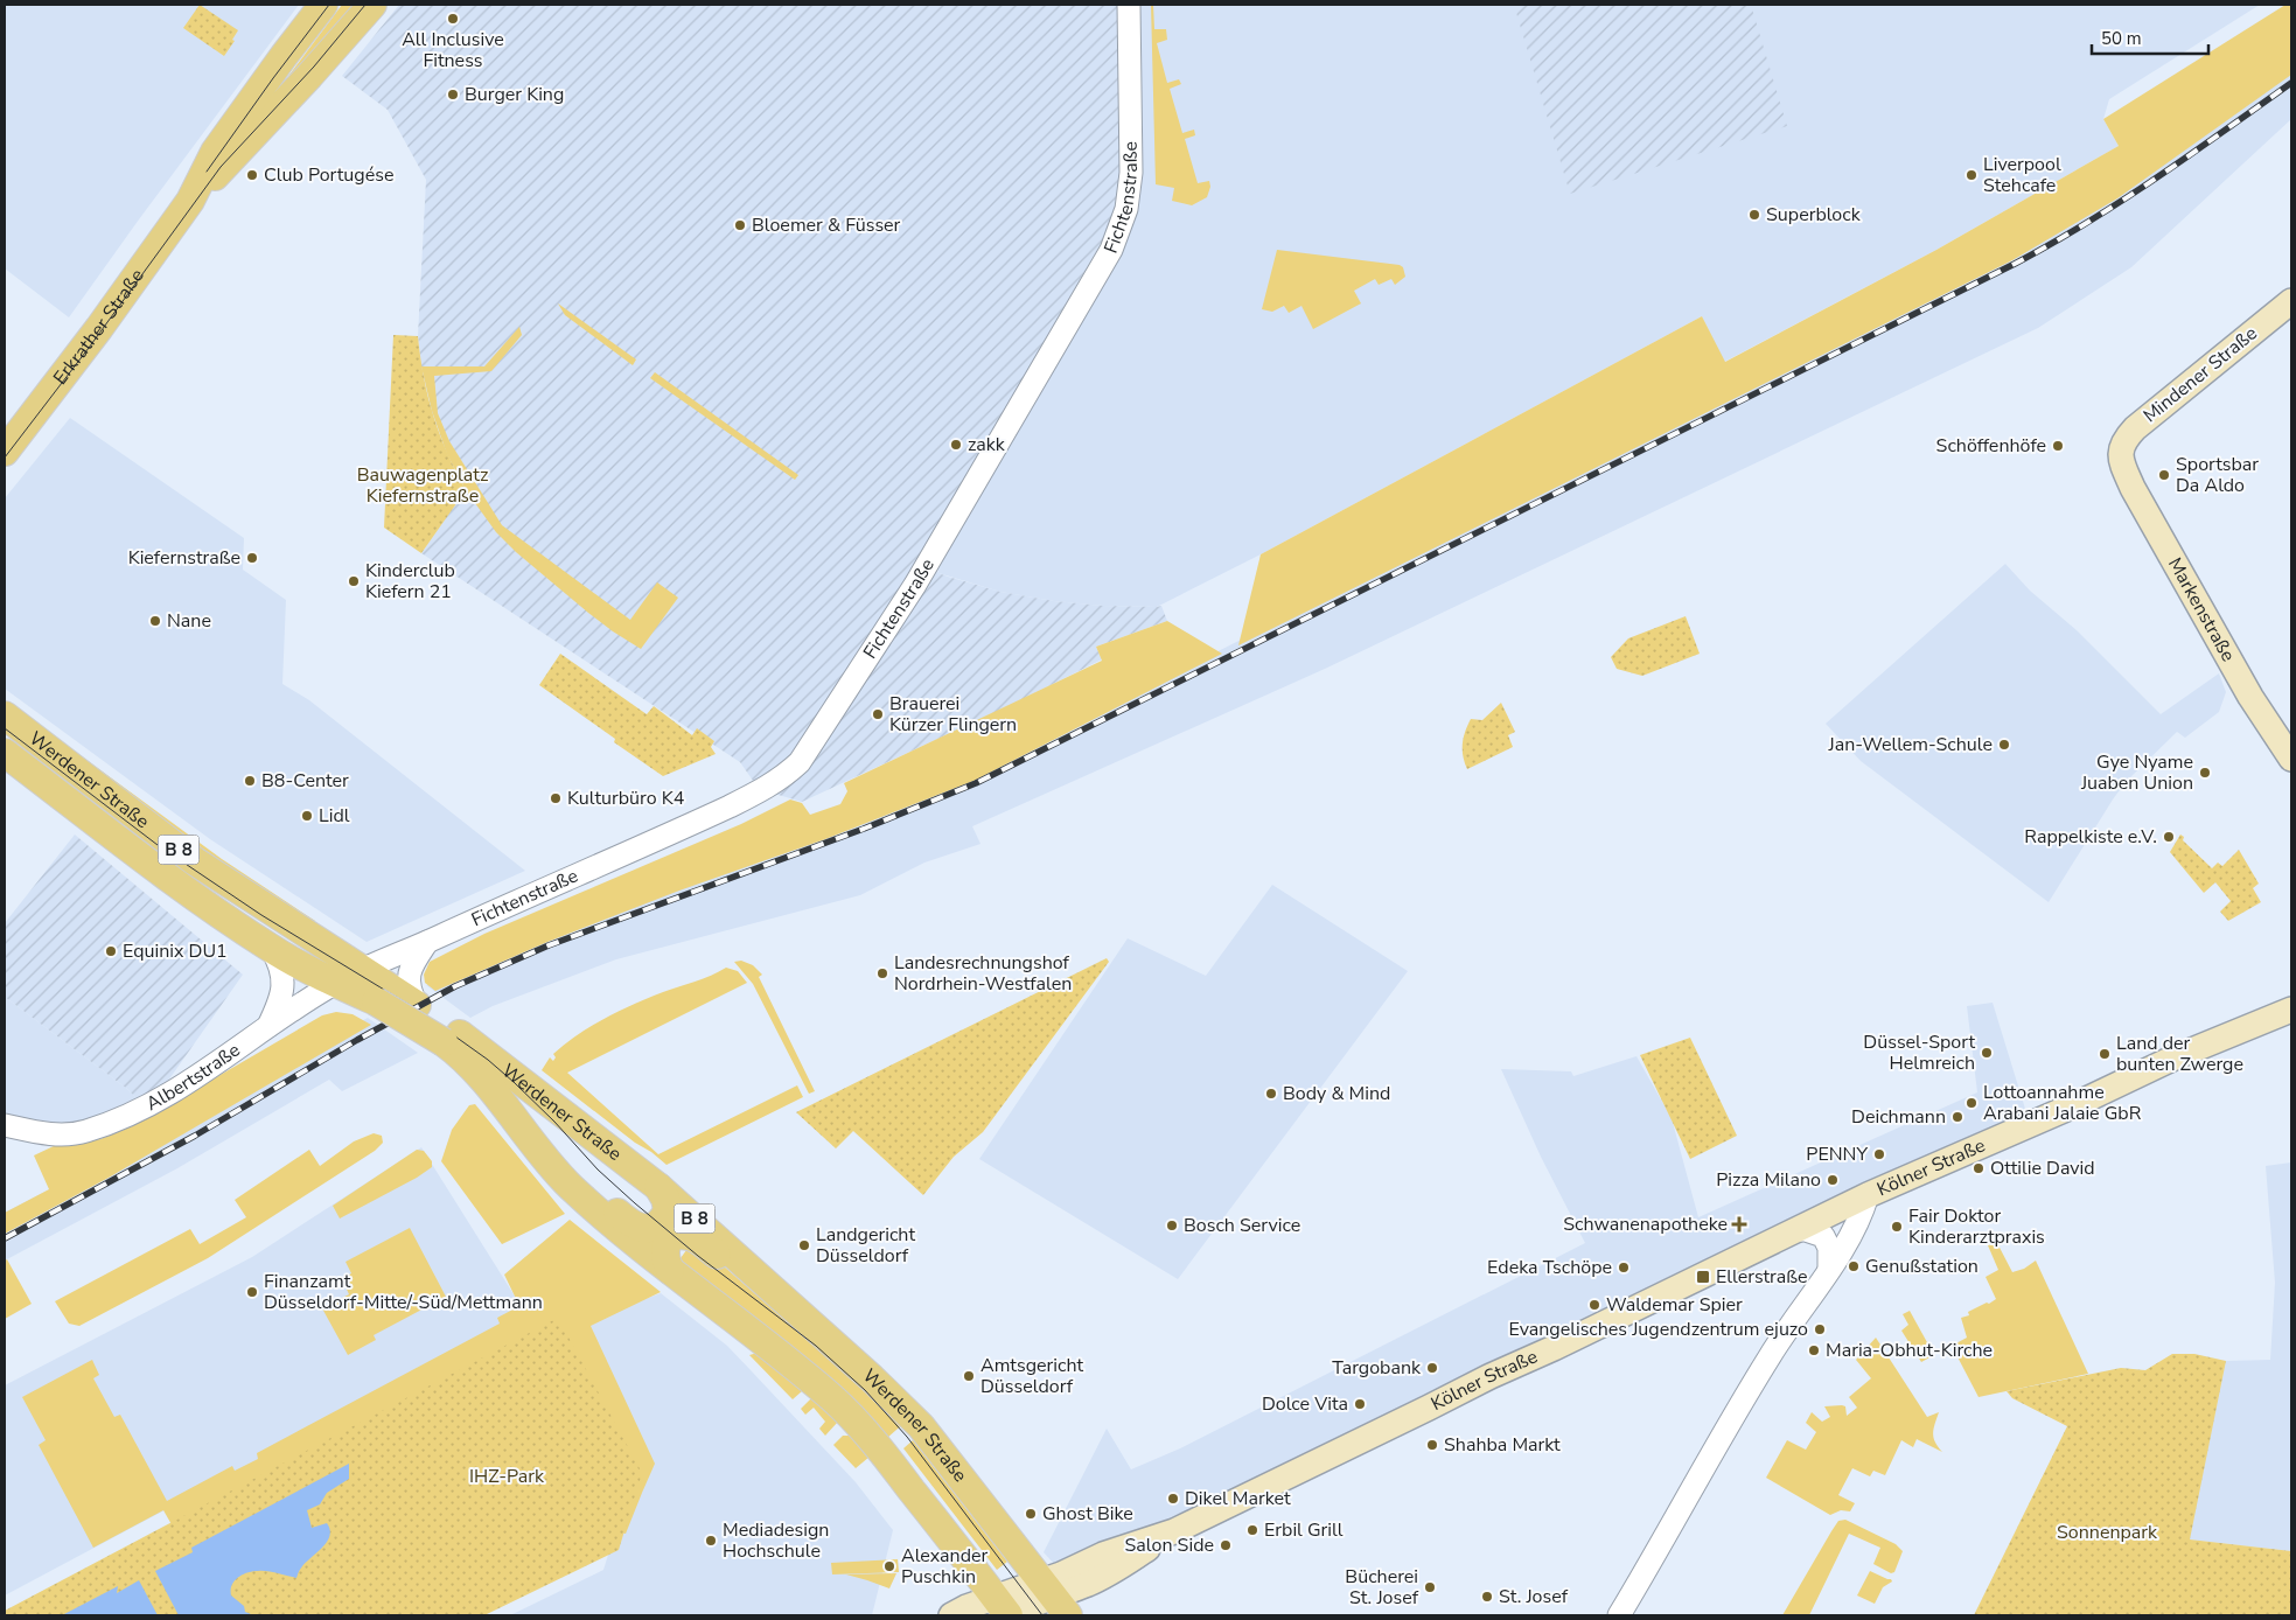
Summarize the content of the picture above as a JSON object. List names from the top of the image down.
{
  "streets": {
    "main road": [
      "Erkrather Straße",
      "Mindener Straße",
      "Markenstraße",
      "Werdener Straße",
      "B 8",
      "Kölner Straße"
    ],
    "street": ["Fichtenstraße", "Albertstraße"]
  },
  "crossings": [
    ["Fichtenstraße", "Werdener Straße"],
    ["Fichtenstraße", "Albertstraße"],
    ["Mindener Straße", "Markenstraße"],
    ["Werdener Straße", "Albertstraße"],
    ["Werdener Straße", "Kölner Straße"]
  ],
  "parks": ["Bauwagenplatz Kiefernstraße", "IHZ-Park", "Sonnenpark"],
  "places": {
    "other": [
      "All Inclusive Fitness",
      "Burger King",
      "Club Portugése",
      "Liverpool Stehcafe",
      "Superblock",
      "Bloemer & Füsser",
      "zakk",
      "Schöffenhöfe",
      "Sportsbar Da Aldo",
      "Kiefernstraße",
      "Kinderclub Kiefern 21",
      "Nane",
      "Brauerei Kürzer Flingern",
      "Jan-Wellem-Schule",
      "Gye Nyame Juaben Union",
      "B8-Center",
      "Kulturbüro K4",
      "Lidl",
      "Rappelkiste e.V.",
      "Equinix DU1",
      "Landesrechnungshof Nordrhein-Westfalen",
      "Düssel-Sport Helmreich",
      "Land der bunten Zwerge",
      "Body & Mind",
      "Lottoannahme Arabani Jalaie GbR",
      "Deichmann",
      "PENNY",
      "Ottilie David",
      "Pizza Milano",
      "Bosch Service",
      "Fair Doktor Kinderarztpraxis",
      "Landgericht Düsseldorf",
      "Genußstation",
      "Edeka Tschöpe",
      "Finanzamt Düsseldorf-Mitte/-Süd/Mettmann",
      "Waldemar Spier",
      "Evangelisches Jugendzentrum ejuzo",
      "Maria-Obhut-Kirche",
      "Targobank",
      "Amtsgericht Düsseldorf",
      "Dolce Vita",
      "Shahba Markt",
      "Dikel Market",
      "Ghost Bike",
      "Erbil Grill",
      "Mediadesign Hochschule",
      "Salon Side",
      "Alexander Puschkin",
      "Bücherei St. Josef",
      "St. Josef"
    ],
    "health": ["Schwanenapotheke"],
    "transit": ["Ellerstraße"]
  },
  "scale_bar": "50 m"
}
